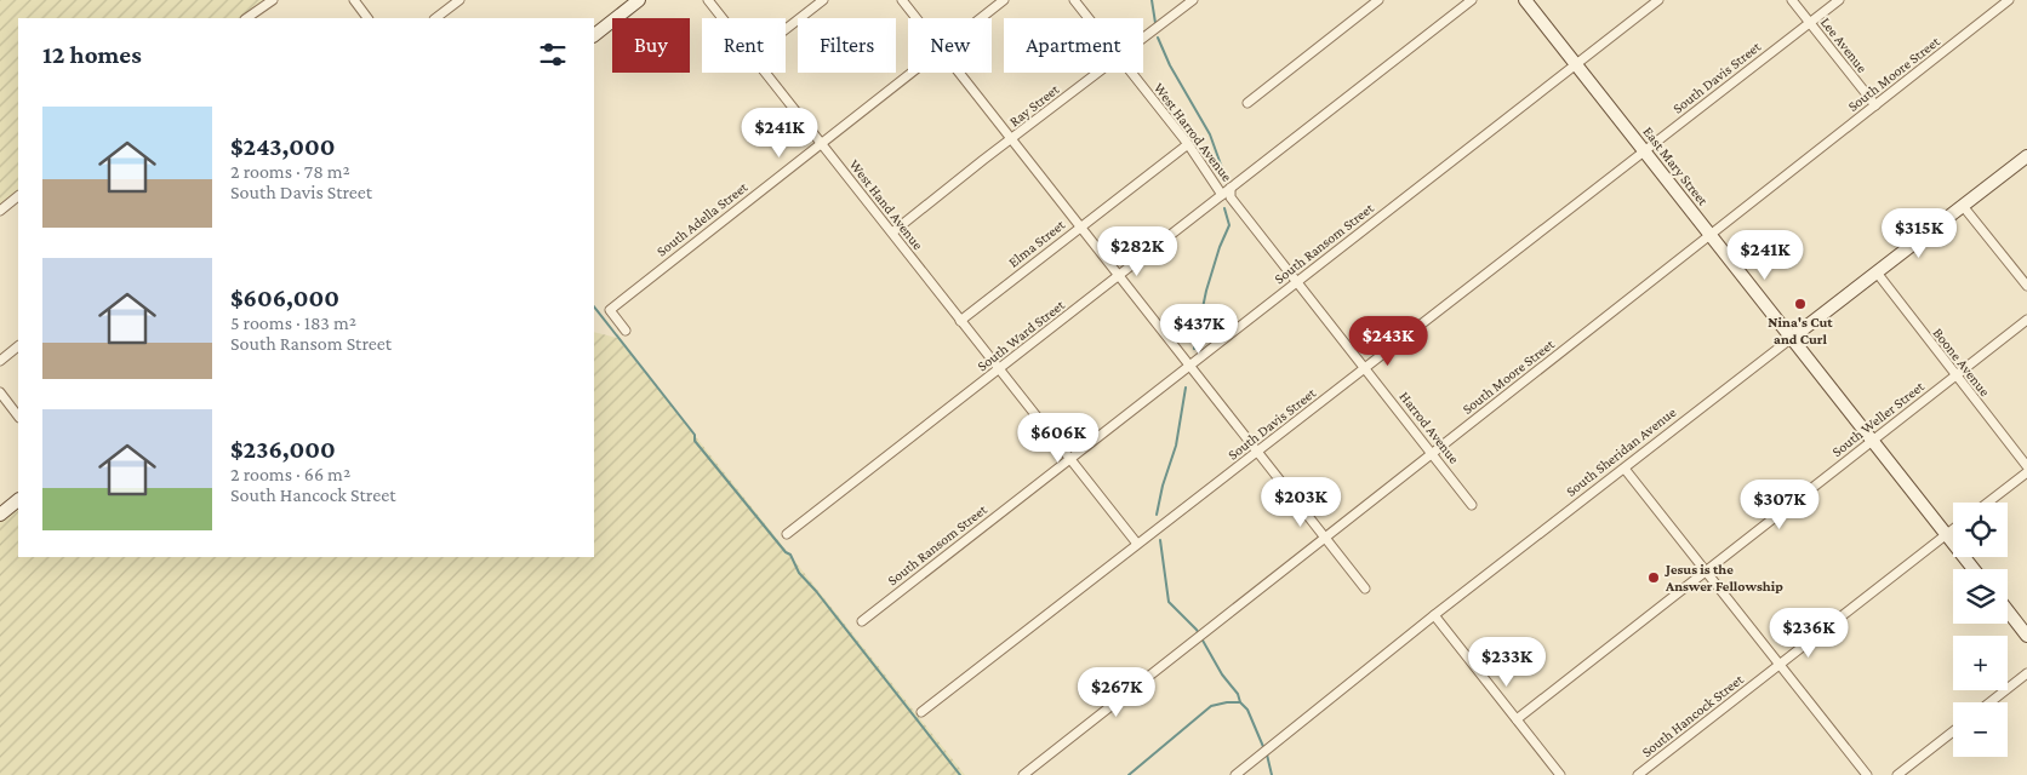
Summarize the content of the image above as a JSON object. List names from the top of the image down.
{
  "streets": {
    "main road": ["East Mary Street", "South Sheridan Avenue"],
    "street": [
      "Lee Avenue",
      "South Moore Street",
      "South Davis Street",
      "Ray Street",
      "West Harrod Avenue",
      "West Hand Avenue",
      "South Adella Street",
      "Elma Street",
      "South Ransom Street",
      "South Ward Street",
      "Boone Avenue",
      "South Weller Street",
      "Harrod Avenue",
      "South Hancock Street"
    ]
  },
  "crossings": [
    ["Lee Avenue", "South Moore Street"],
    ["Lee Avenue", "South Davis Street"],
    ["South Moore Street", "East Mary Street"],
    ["South Moore Street", "Harrod Avenue"],
    ["South Davis Street", "East Mary Street"],
    ["South Davis Street", "West Hand Avenue"],
    ["South Davis Street", "Harrod Avenue"],
    ["Ray Street", "West Hand Avenue"],
    ["West Harrod Avenue", "Elma Street"],
    ["West Harrod Avenue", "South Ward Street"],
    ["East Mary Street", "South Ransom Street"],
    ["East Mary Street", "South Weller Street"],
    ["East Mary Street", "South Sheridan Avenue"],
    ["East Mary Street", "South Hancock Street"],
    ["West Hand Avenue", "South Adella Street"],
    ["West Hand Avenue", "Elma Street"],
    ["West Hand Avenue", "South Ransom Street"],
    ["West Hand Avenue", "South Ward Street"],
    ["South Ransom Street", "Harrod Avenue"],
    ["South Ward Street", "Harrod Avenue"],
    ["Boone Avenue", "South Weller Street"],
    ["Boone Avenue", "South Sheridan Avenue"]
  ],
  "places": ["Nina's Cut and Curl", "Jesus is the Answer Fellowship"],
  "page": {
    "chip": [
      "Buy",
      "Rent",
      "Filters",
      "New",
      "Apartment"
    ],
    "heading": "12 homes",
    "list": [
      {
        "name": "$243,000",
        "note": "2 rooms · 78 m² · South Davis Street"
      },
      {
        "name": "$606,000",
        "note": "5 rooms · 183 m² · South Ransom Street"
      },
      {
        "name": "$236,000",
        "note": "2 rooms · 66 m² · South Hancock Street"
      }
    ],
    "price": [
      "$241K",
      "$315K",
      "$282K",
      "$241K",
      "$437K",
      "$243K",
      "$606K",
      "$203K",
      "$307K",
      "$236K",
      "$233K",
      "$267K"
    ],
    "map_buttons": ["+", "−"]
  }
}
